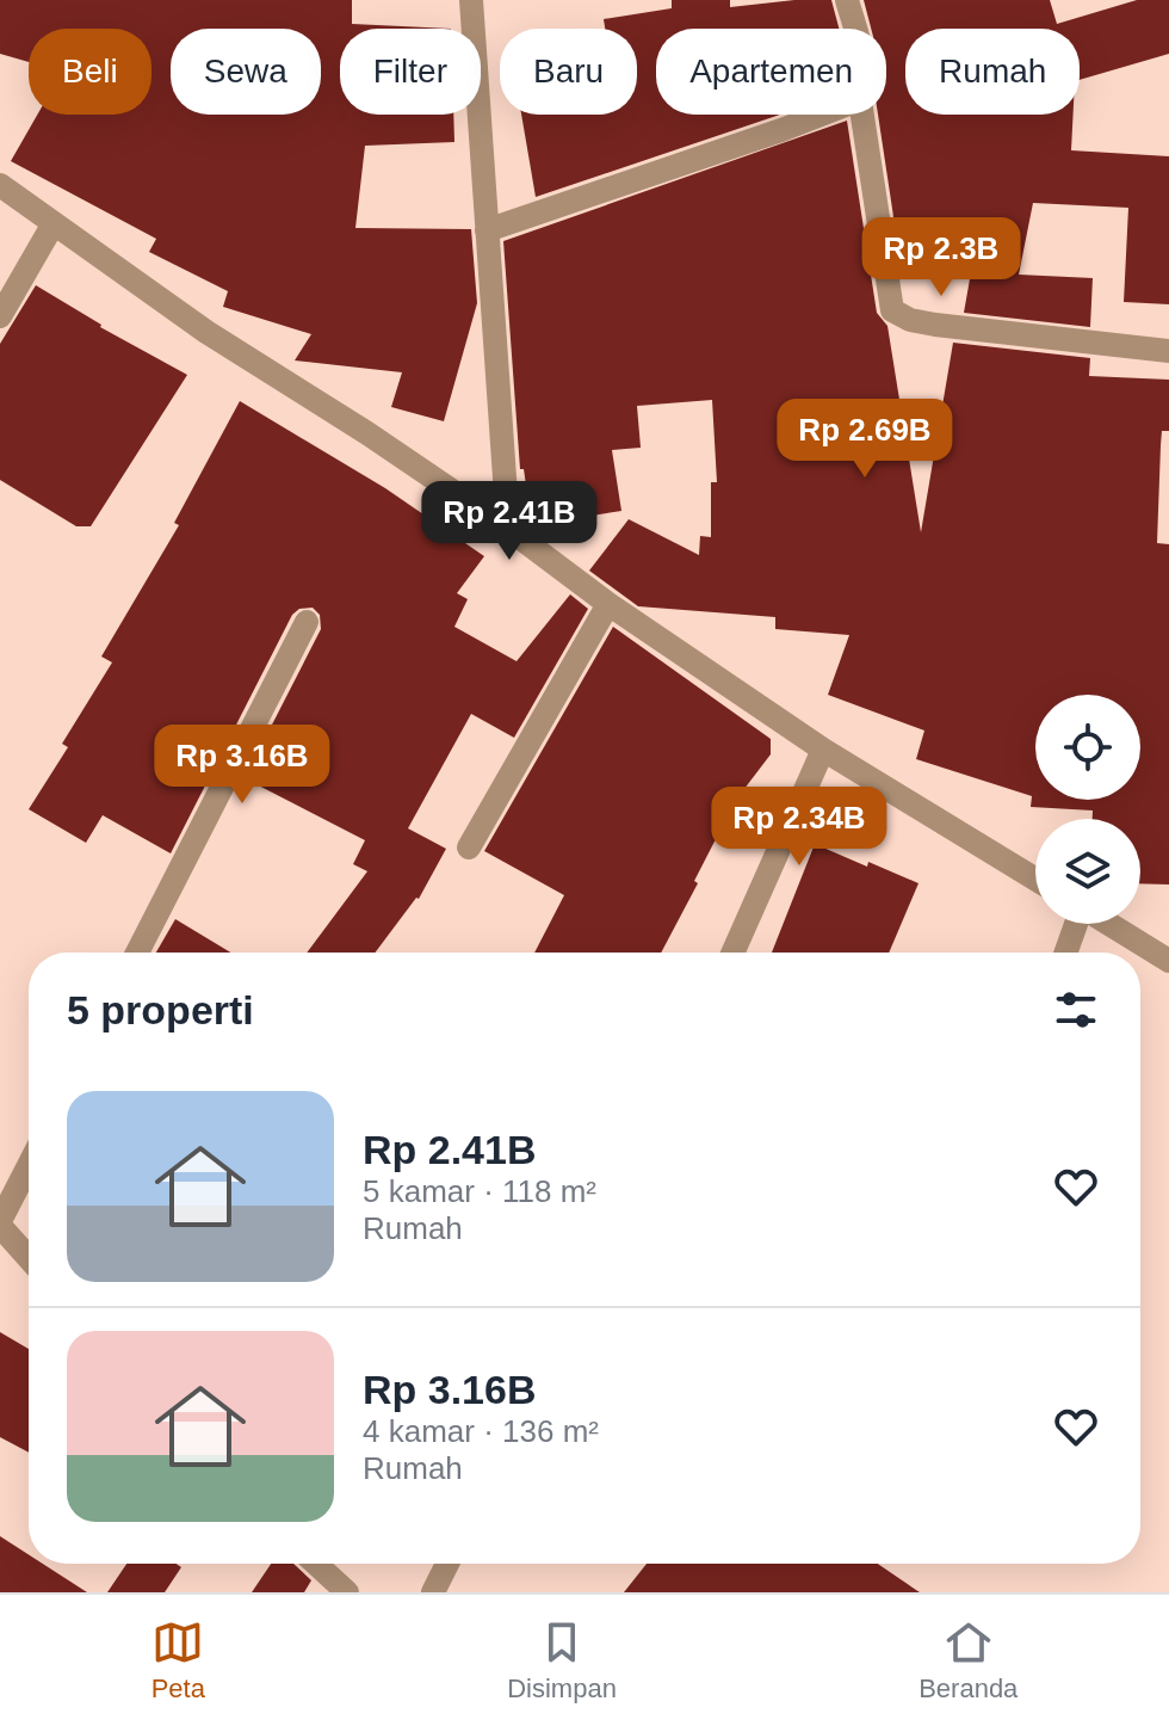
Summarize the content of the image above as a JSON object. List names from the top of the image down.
{
  "page": {
    "chip": [
      "Beli",
      "Sewa",
      "Filter",
      "Baru",
      "Apartemen",
      "Rumah"
    ],
    "price": [
      "Rp 2.3B",
      "Rp 2.69B",
      "Rp 2.41B",
      "Rp 3.16B",
      "Rp 2.34B"
    ],
    "heading": "5 properti",
    "list": [
      {
        "name": "Rp 2.41B",
        "note": "5 kamar · 118 m² · Rumah"
      },
      {
        "name": "Rp 3.16B",
        "note": "4 kamar · 136 m² · Rumah"
      }
    ],
    "tabs": ["Peta", "Disimpan", "Beranda"]
  }
}
